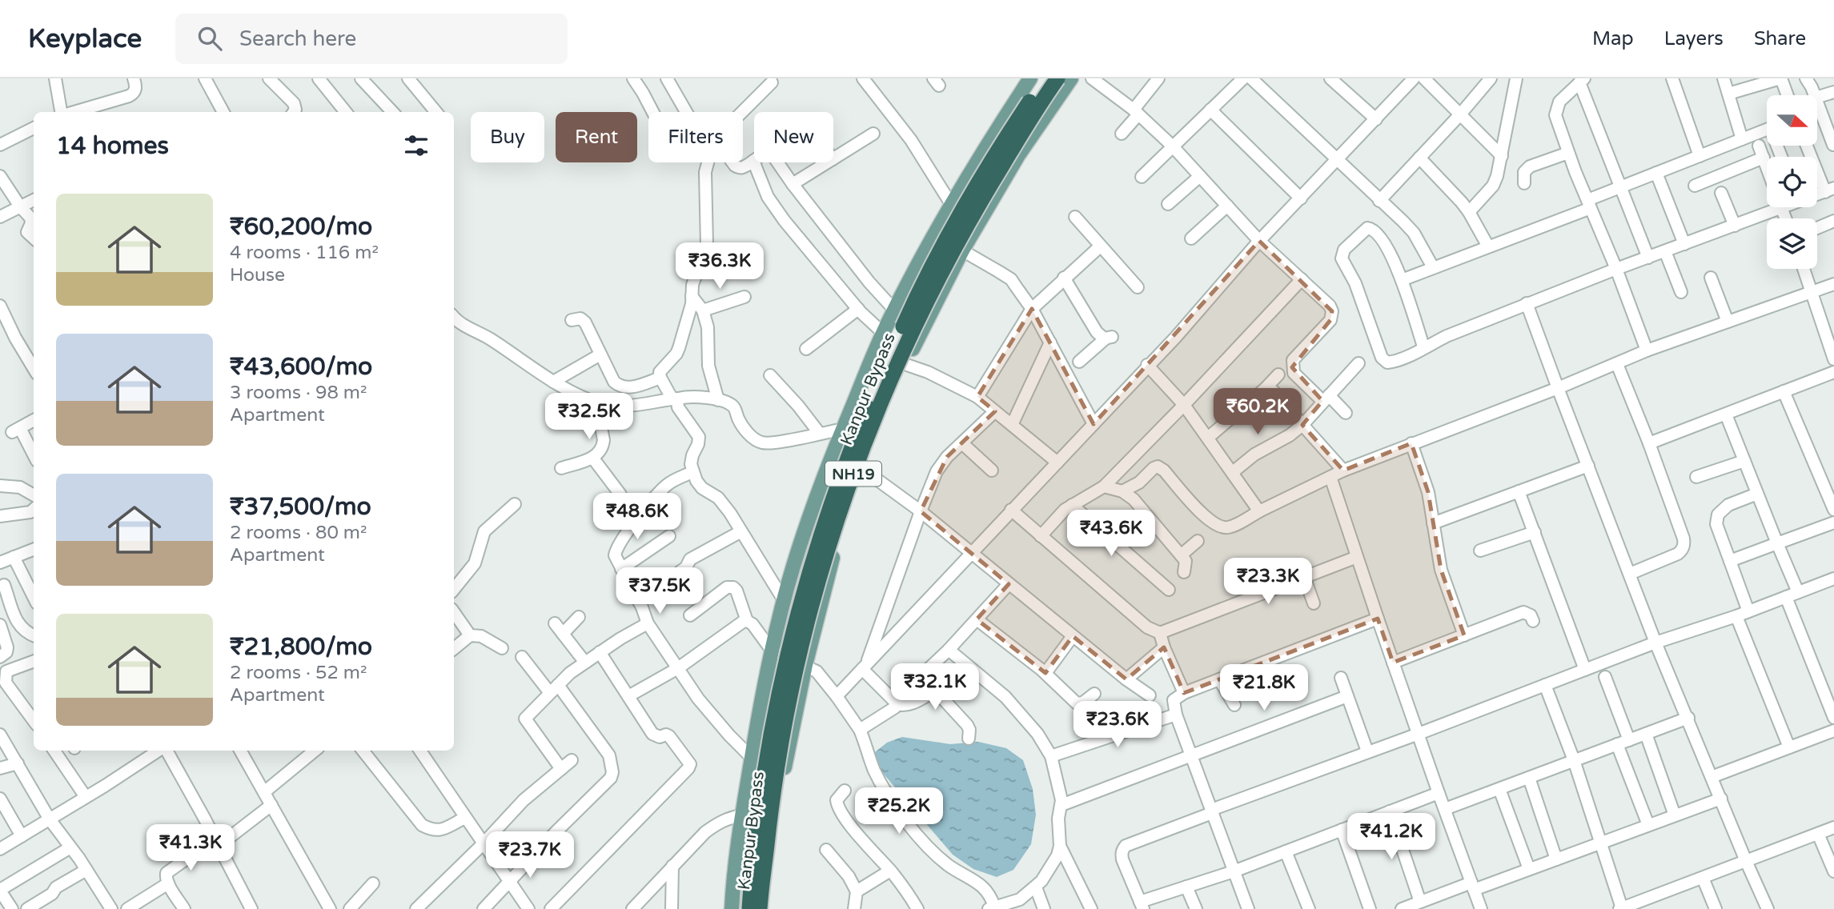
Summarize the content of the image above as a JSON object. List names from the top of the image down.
{
  "streets": {
    "highway": ["Kanpur Bypass", "NH19"]
  },
  "north": "right",
  "page": {
    "header": "Keyplace",
    "search": "Search here",
    "nav": ["Map", "Layers", "Share"],
    "chip": [
      "Buy",
      "Rent",
      "Filters",
      "New"
    ],
    "heading": "14 homes",
    "list": [
      {
        "name": "₹60,200/mo",
        "note": "4 rooms · 116 m² · House"
      },
      {
        "name": "₹43,600/mo",
        "note": "3 rooms · 98 m² · Apartment"
      },
      {
        "name": "₹37,500/mo",
        "note": "2 rooms · 80 m² · Apartment"
      },
      {
        "name": "₹21,800/mo",
        "note": "2 rooms · 52 m² · Apartment"
      }
    ],
    "price": [
      "₹36.3K",
      "₹60.2K",
      "₹32.5K",
      "₹48.6K",
      "₹43.6K",
      "₹23.3K",
      "₹37.5K",
      "₹32.1K",
      "₹21.8K",
      "₹23.6K",
      "₹25.2K",
      "₹41.2K",
      "₹41.3K",
      "₹23.7K"
    ]
  }
}
